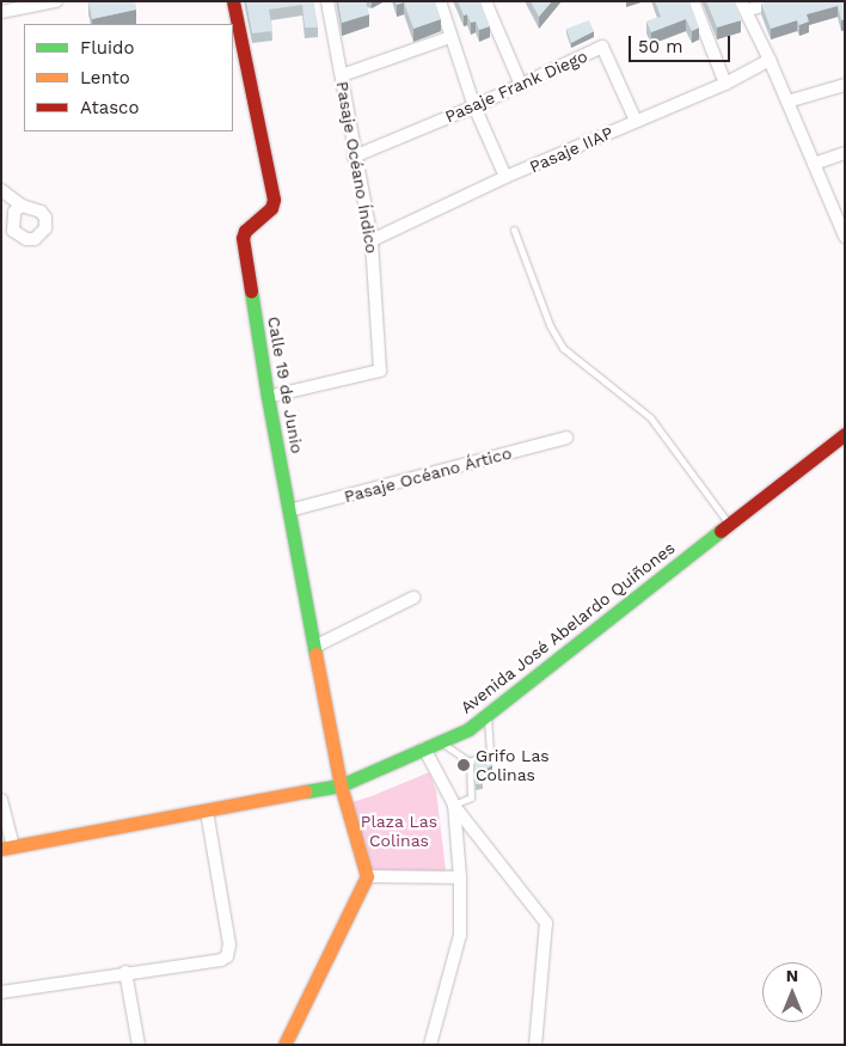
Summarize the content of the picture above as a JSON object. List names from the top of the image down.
{
  "streets": {
    "street": [
      "Pasaje Frank Diego",
      "Pasaje IIAP",
      "Pasaje Océano Índico",
      "Calle 19 de Junio",
      "Pasaje Océano Ártico",
      "Avenida José Abelardo Quiñones"
    ]
  },
  "crossings": [
    ["Pasaje Frank Diego", "Pasaje IIAP"],
    ["Pasaje Frank Diego", "Pasaje Océano Índico"],
    ["Pasaje IIAP", "Pasaje Océano Índico"],
    ["Pasaje Océano Índico", "Calle 19 de Junio"],
    ["Calle 19 de Junio", "Pasaje Océano Ártico"],
    ["Calle 19 de Junio", "Avenida José Abelardo Quiñones"]
  ],
  "parks": ["Plaza Las Colinas"],
  "places": ["Grifo Las Colinas"],
  "legend": ["Fluido", "Lento", "Atasco"],
  "scale_bar": "50 m",
  "north": "top"
}
